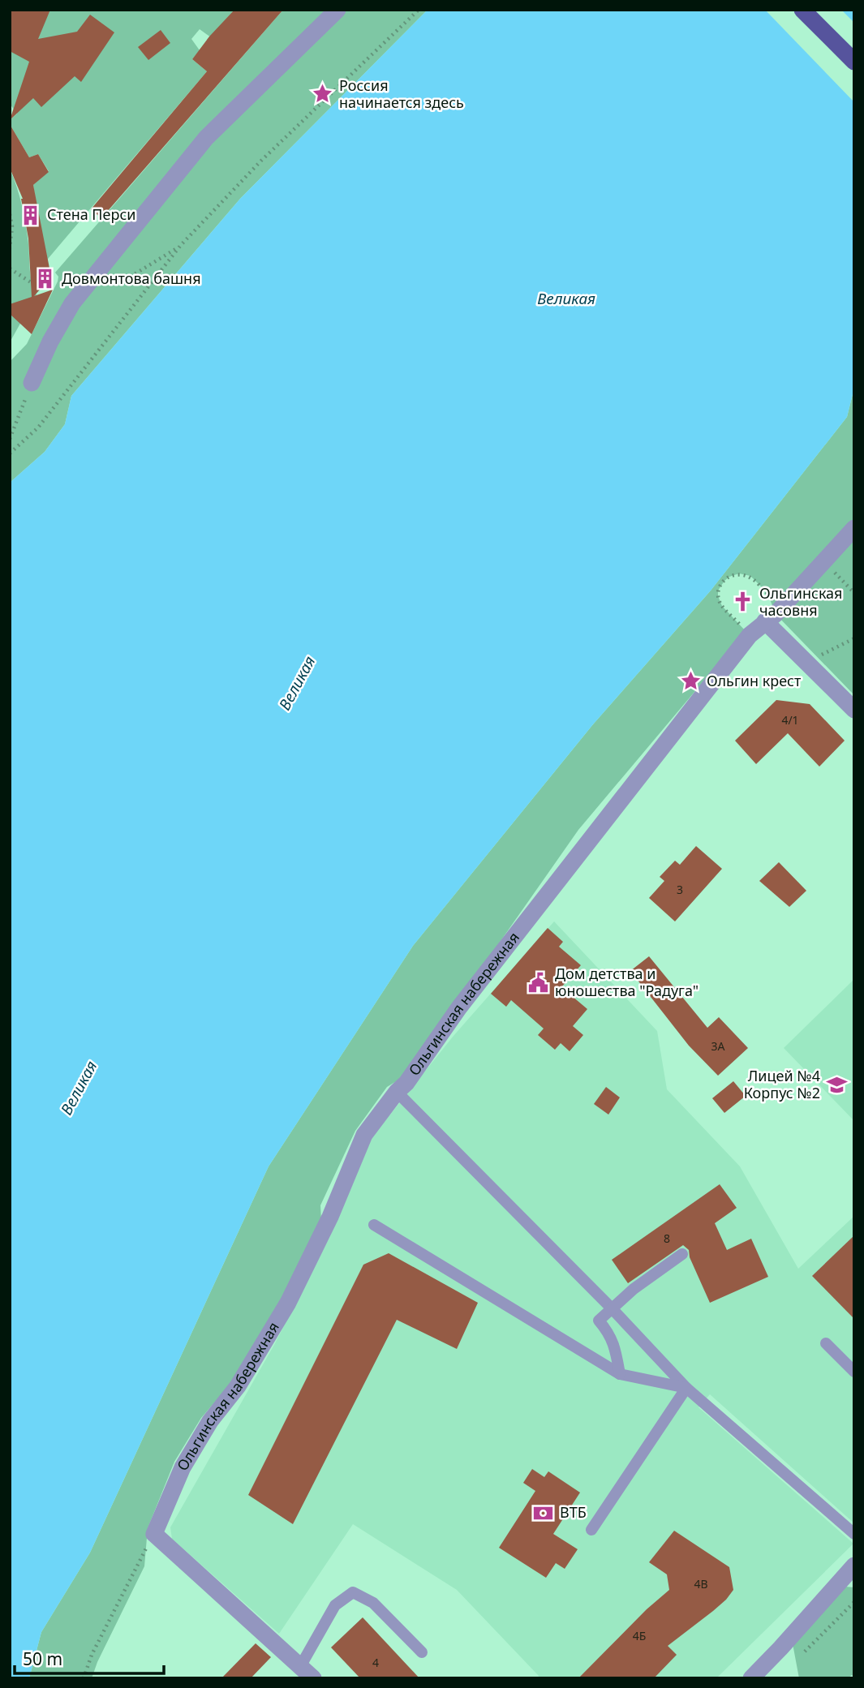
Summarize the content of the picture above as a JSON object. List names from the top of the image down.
{
  "streets": {
    "street": ["Ольгинская набережная"]
  },
  "water": ["Великая"],
  "places": {
    "place": ["Россия начинается здесь", "Ольгин крест"],
    "building": ["Стена Перси", "Довмонтова башня"],
    "church": ["Ольгинская часовня"],
    "public building": ["Дом детства и юношества \"Радуга\""],
    "school or university": ["Лицей №4 Корпус №2"],
    "bank": ["ВТБ"]
  },
  "house_numbers": [
    "4/1",
    "3",
    "3А",
    "8",
    "4В",
    "4Б",
    "4"
  ],
  "scale_bar": "50 m"
}
